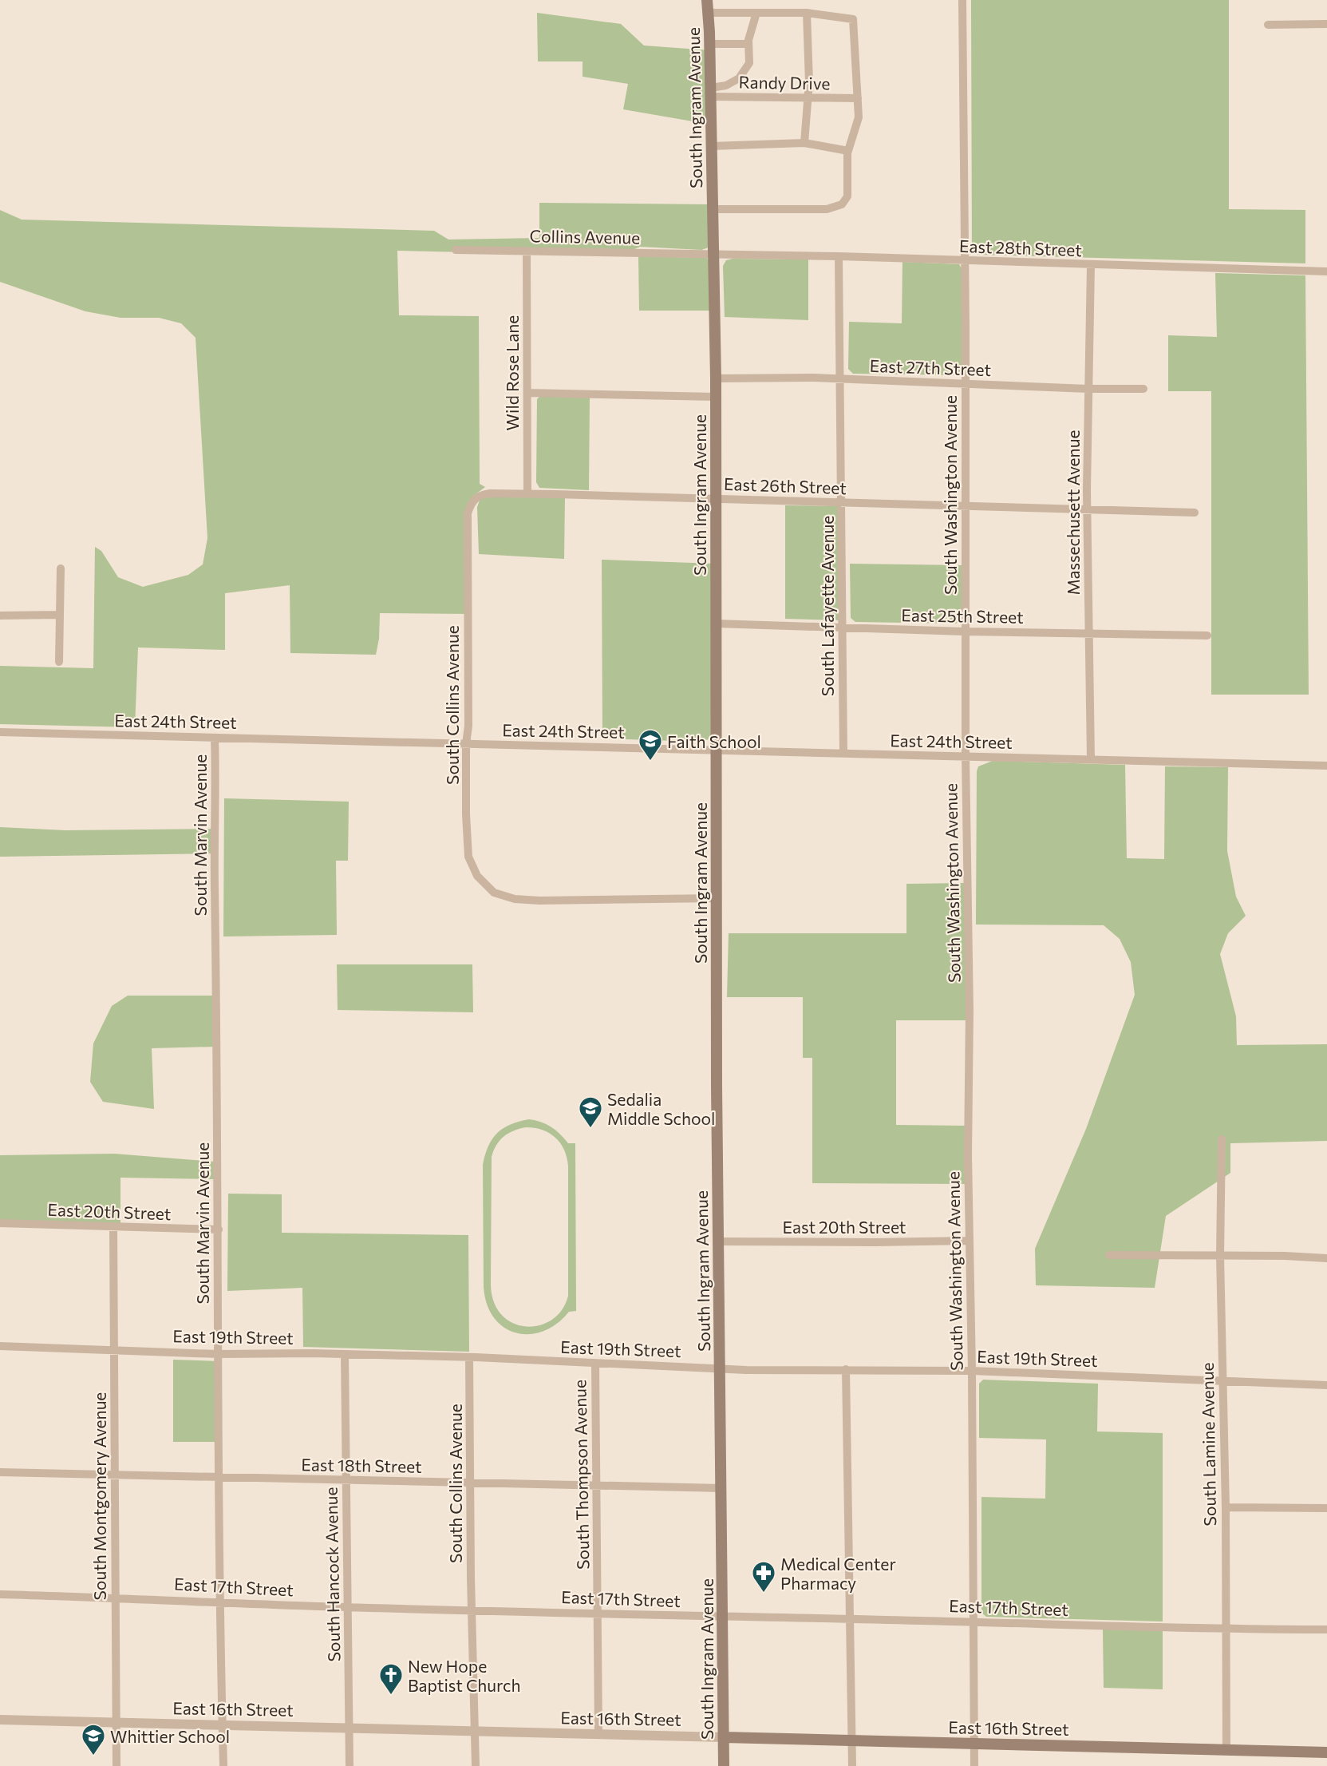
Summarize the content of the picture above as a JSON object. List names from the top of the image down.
{
  "streets": {
    "main road": ["South Ingram Avenue", "East 16th Street"],
    "street": [
      "Randy Drive",
      "Collins Avenue",
      "East 28th Street",
      "East 27th Street",
      "Wild Rose Lane",
      "East 26th Street",
      "South Washington Avenue",
      "Massechusett Avenue",
      "South Lafayette Avenue",
      "East 25th Street",
      "South Collins Avenue",
      "East 24th Street",
      "South Marvin Avenue",
      "East 20th Street",
      "East 19th Street",
      "South Lamine Avenue",
      "East 18th Street",
      "South Thompson Avenue",
      "South Montgomery Avenue",
      "South Hancock Avenue",
      "East 17th Street"
    ]
  },
  "crossings": [
    ["Randy Drive", "South Ingram Avenue"],
    ["South Ingram Avenue", "Collins Avenue"],
    ["South Ingram Avenue", "East 28th Street"],
    ["South Ingram Avenue", "East 27th Street"],
    ["South Ingram Avenue", "East 26th Street"],
    ["South Ingram Avenue", "East 25th Street"],
    ["South Ingram Avenue", "South Collins Avenue"],
    ["South Ingram Avenue", "East 24th Street"],
    ["South Ingram Avenue", "East 20th Street"],
    ["South Ingram Avenue", "East 19th Street"],
    ["South Ingram Avenue", "East 18th Street"],
    ["South Ingram Avenue", "East 17th Street"],
    ["South Ingram Avenue", "East 16th Street"],
    ["Collins Avenue", "East 28th Street"],
    ["Collins Avenue", "Wild Rose Lane"],
    ["East 28th Street", "South Washington Avenue"],
    ["East 28th Street", "Massechusett Avenue"],
    ["East 28th Street", "South Lafayette Avenue"],
    ["East 27th Street", "South Washington Avenue"],
    ["East 27th Street", "Massechusett Avenue"],
    ["East 27th Street", "South Lafayette Avenue"],
    ["Wild Rose Lane", "East 26th Street"],
    ["East 26th Street", "South Washington Avenue"],
    ["East 26th Street", "Massechusett Avenue"],
    ["East 26th Street", "South Lafayette Avenue"],
    ["East 26th Street", "South Collins Avenue"],
    ["South Washington Avenue", "East 25th Street"],
    ["South Washington Avenue", "East 24th Street"],
    ["South Washington Avenue", "East 20th Street"],
    ["South Washington Avenue", "East 19th Street"],
    ["South Washington Avenue", "East 17th Street"],
    ["South Washington Avenue", "East 16th Street"],
    ["Massechusett Avenue", "East 25th Street"],
    ["Massechusett Avenue", "East 24th Street"],
    ["South Lafayette Avenue", "East 25th Street"],
    ["South Lafayette Avenue", "East 24th Street"],
    ["South Collins Avenue", "East 24th Street"],
    ["South Collins Avenue", "East 19th Street"],
    ["South Collins Avenue", "East 18th Street"],
    ["South Collins Avenue", "East 17th Street"],
    ["East 24th Street", "South Marvin Avenue"],
    ["South Marvin Avenue", "East 20th Street"],
    ["South Marvin Avenue", "East 19th Street"],
    ["South Marvin Avenue", "East 18th Street"],
    ["South Marvin Avenue", "East 17th Street"],
    ["South Marvin Avenue", "East 16th Street"],
    ["East 20th Street", "South Montgomery Avenue"],
    ["East 19th Street", "South Lamine Avenue"],
    ["East 19th Street", "South Thompson Avenue"],
    ["East 19th Street", "South Montgomery Avenue"],
    ["East 19th Street", "South Hancock Avenue"],
    ["South Lamine Avenue", "East 17th Street"],
    ["South Lamine Avenue", "East 16th Street"],
    ["East 18th Street", "South Thompson Avenue"],
    ["East 18th Street", "South Montgomery Avenue"],
    ["East 18th Street", "South Hancock Avenue"],
    ["South Thompson Avenue", "East 17th Street"],
    ["South Thompson Avenue", "East 16th Street"],
    ["South Montgomery Avenue", "East 17th Street"],
    ["South Montgomery Avenue", "East 16th Street"],
    ["South Hancock Avenue", "East 17th Street"],
    ["South Hancock Avenue", "East 16th Street"]
  ],
  "places": {
    "school or university": ["Faith School", "Sedalia Middle School", "Whittier School"],
    "pharmacy": ["Medical Center Pharmacy"],
    "church": ["New Hope Baptist Church"]
  }
}
